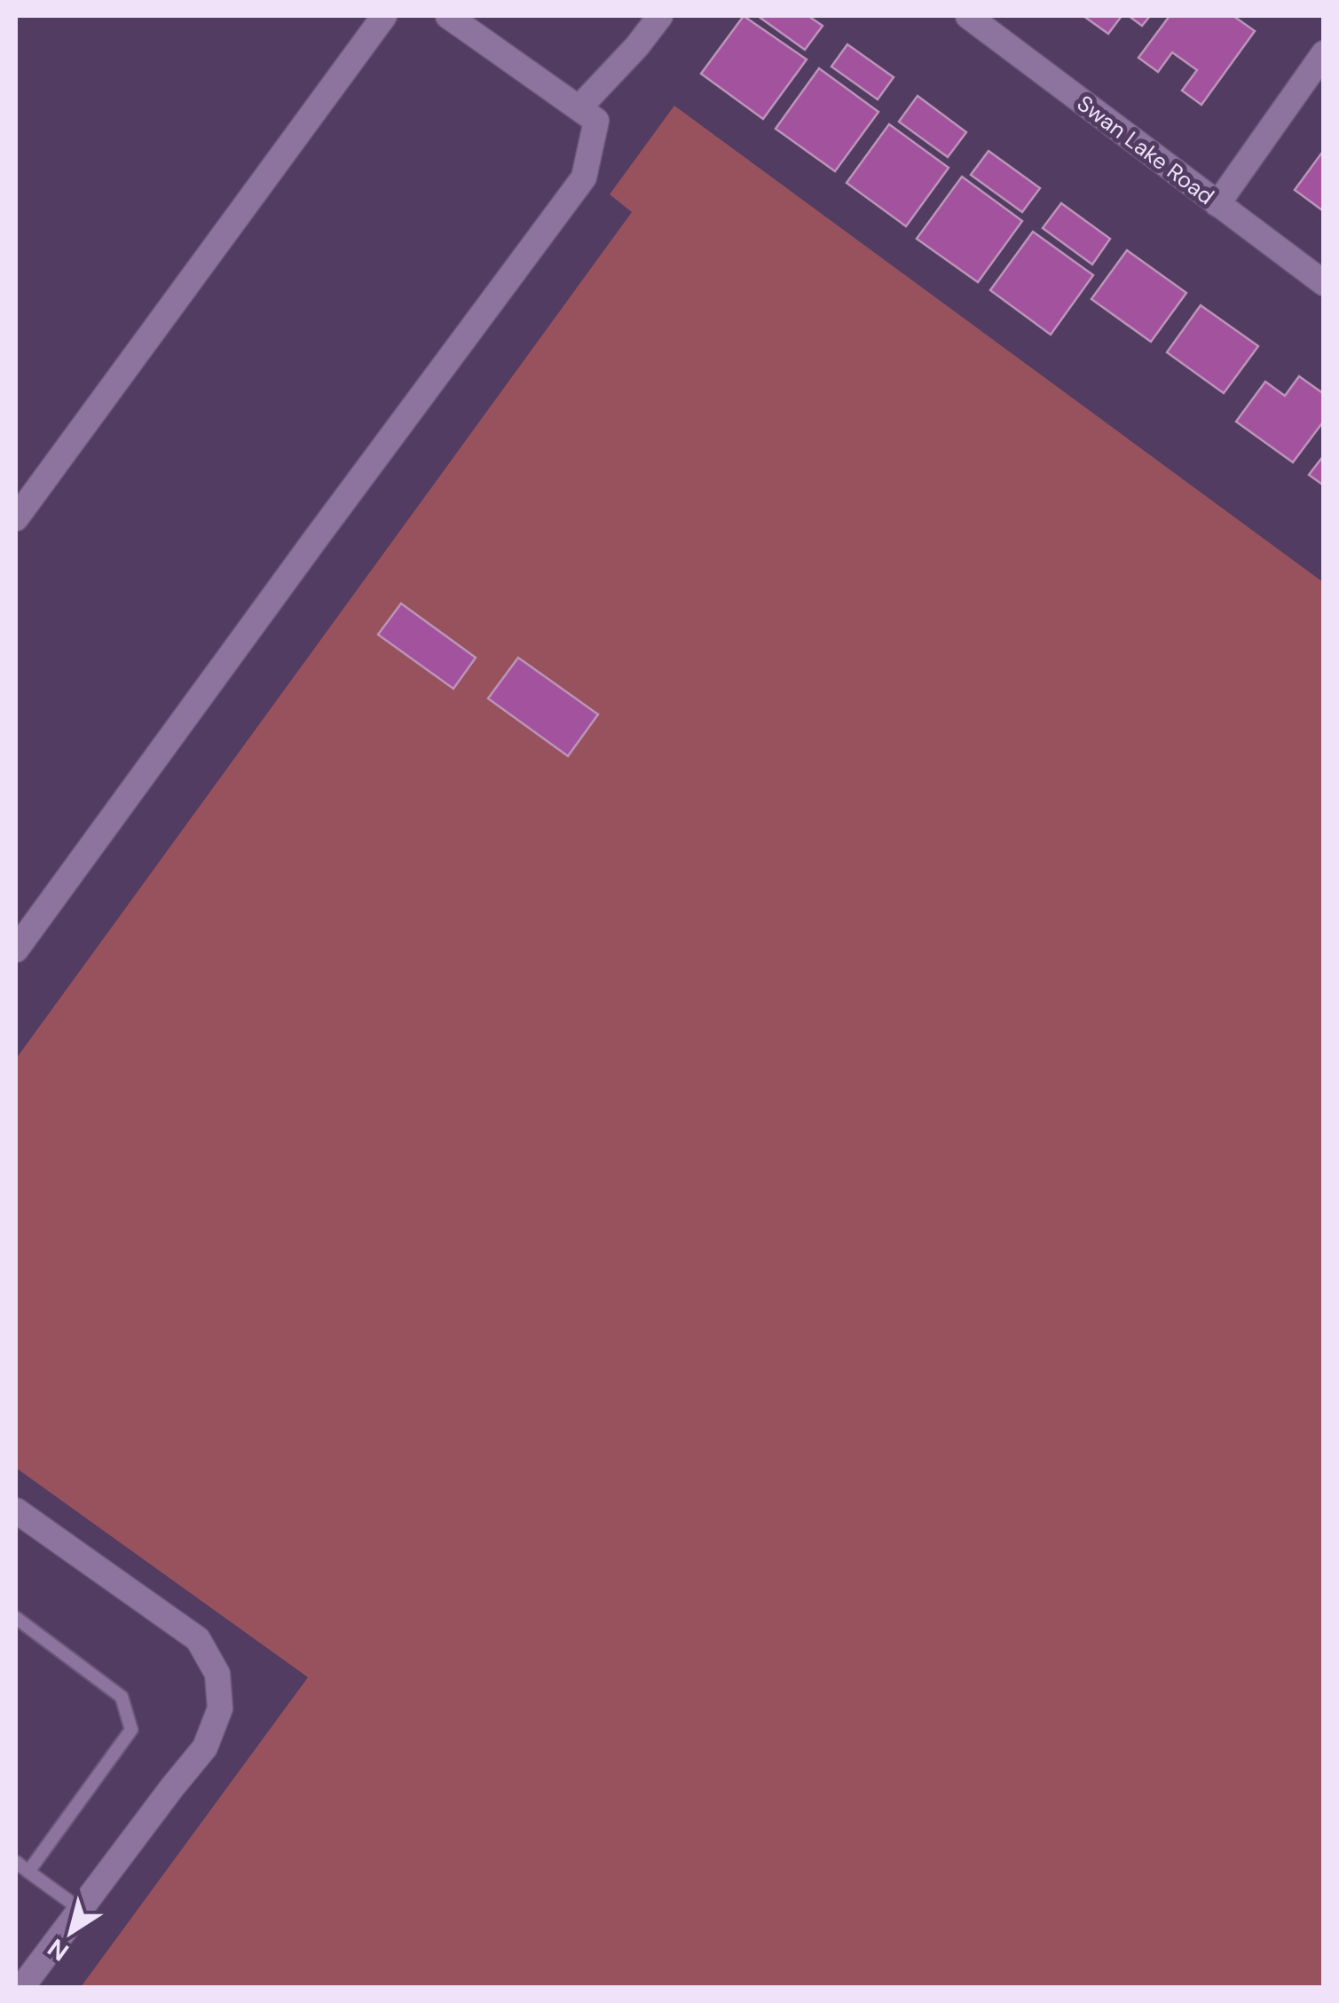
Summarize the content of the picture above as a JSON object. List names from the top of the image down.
{
  "streets": {
    "street": ["Swan Lake Road"]
  },
  "north": "bottom left"
}
